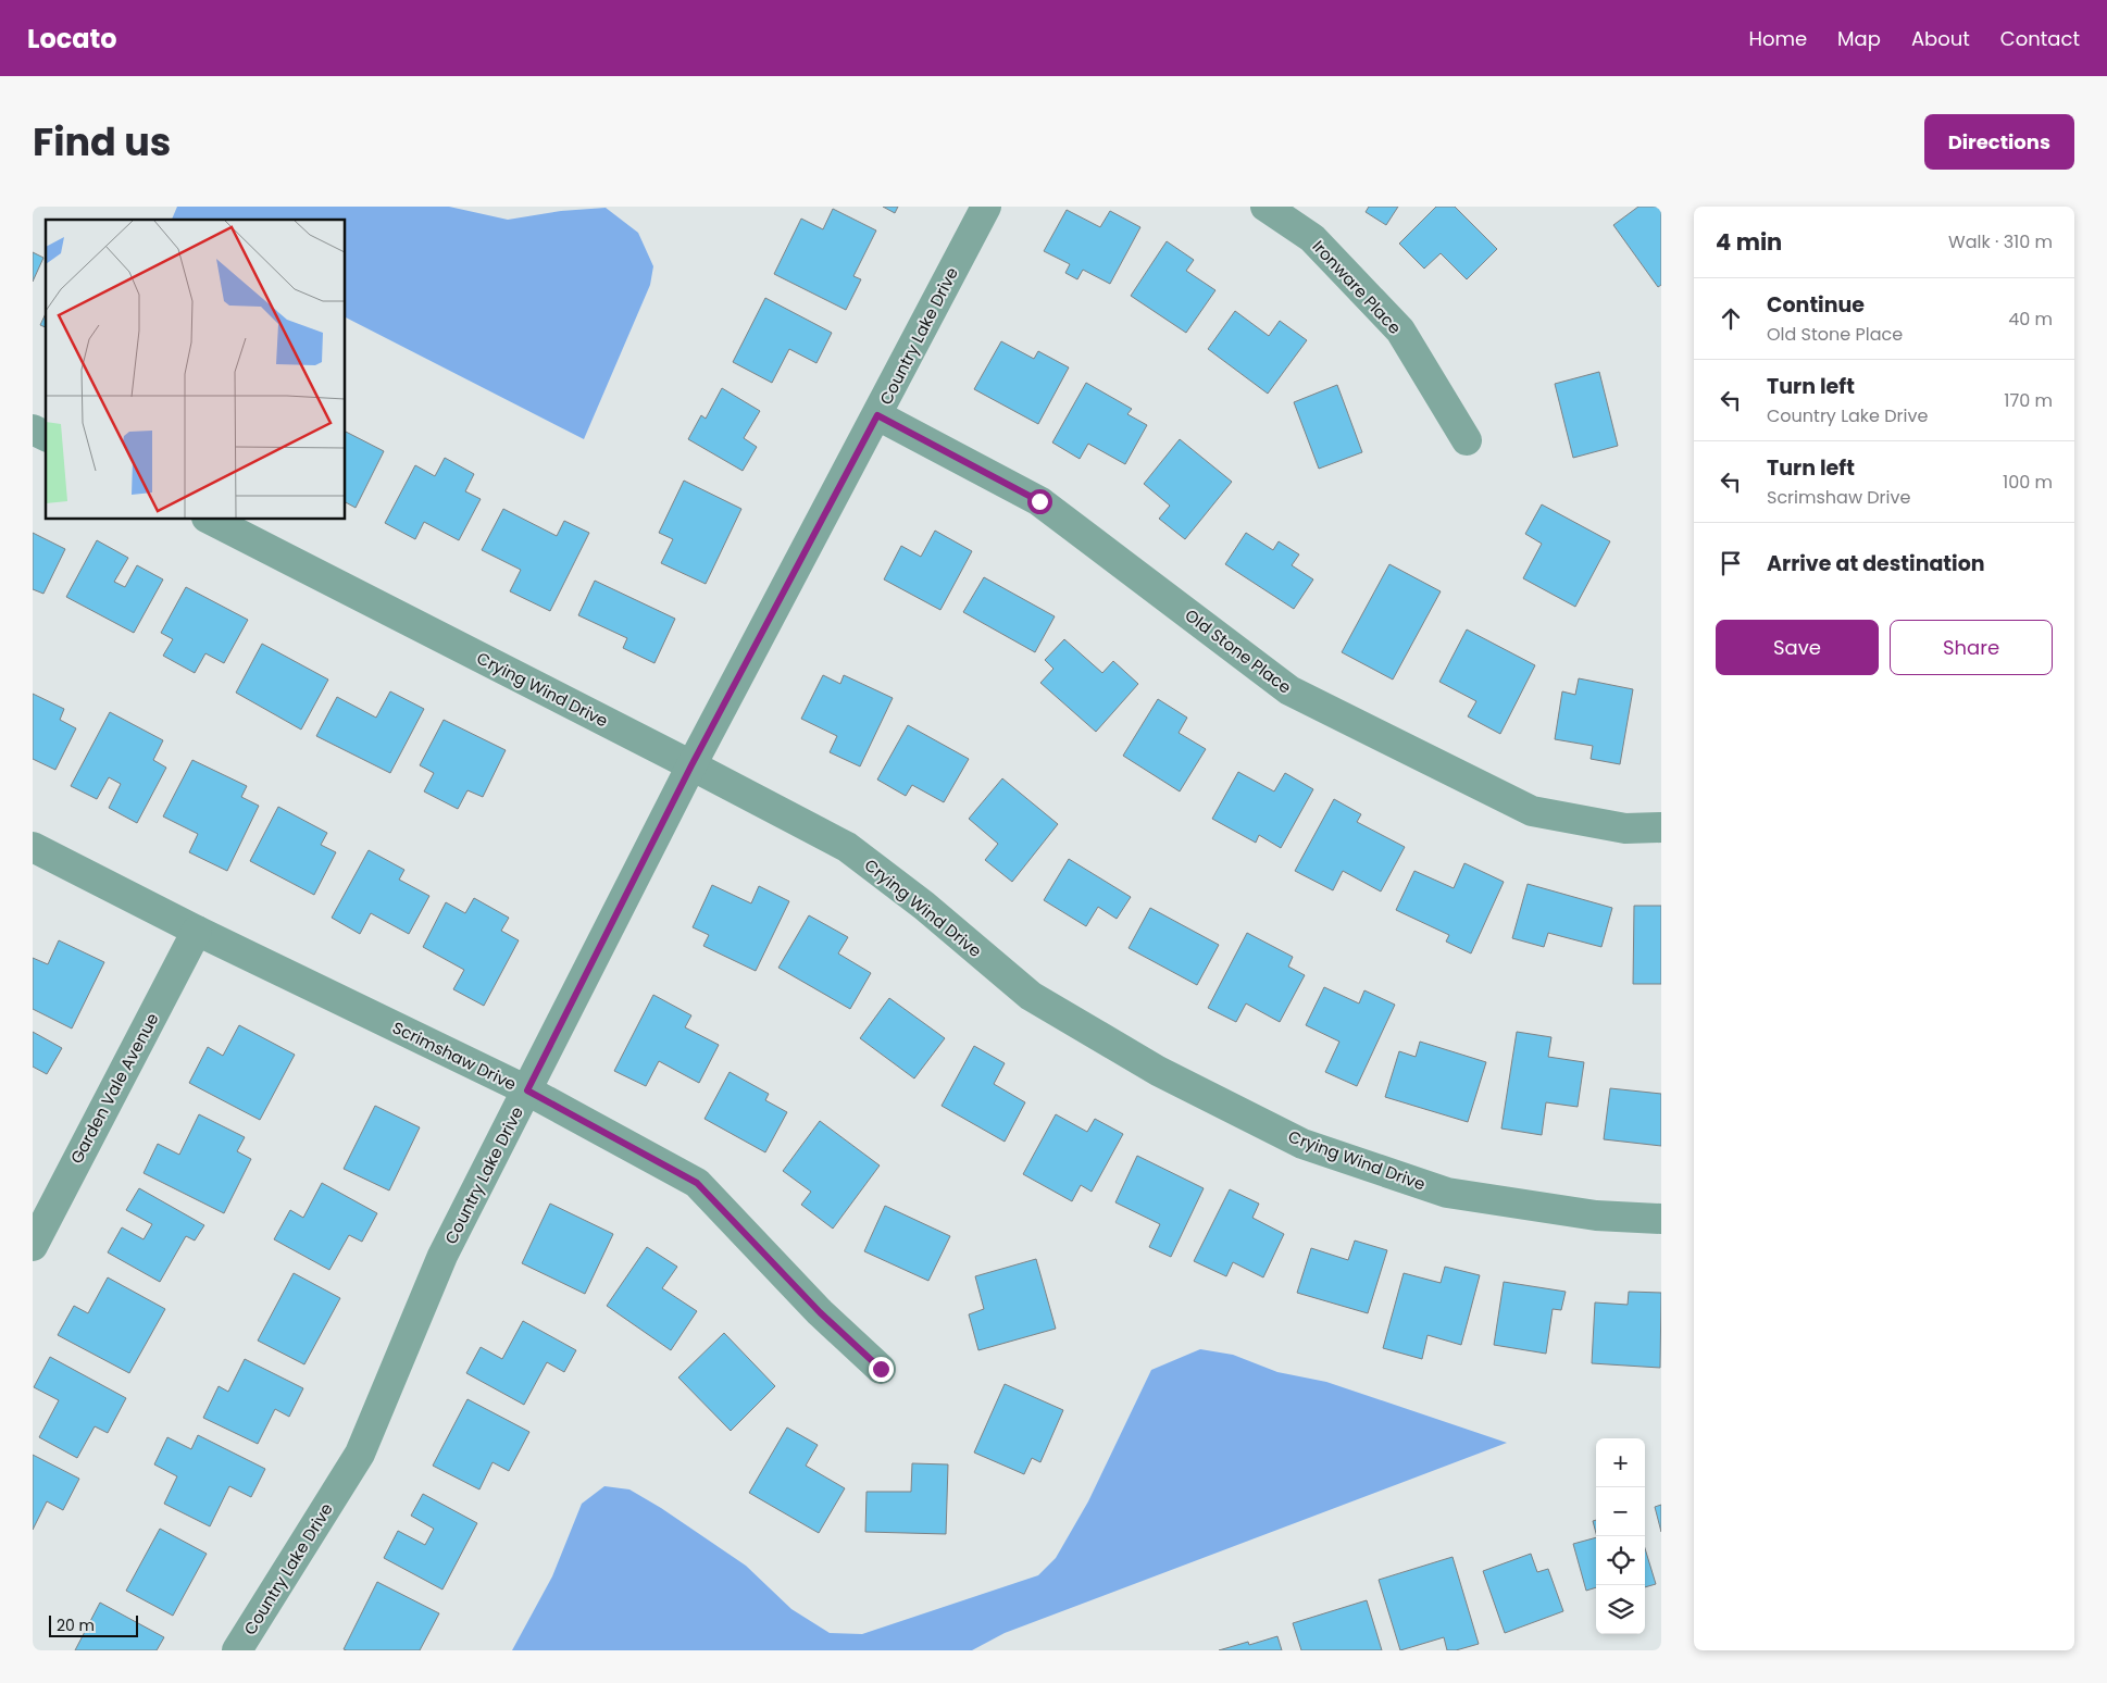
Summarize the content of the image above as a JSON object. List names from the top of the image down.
{
  "streets": {
    "street": [
      "Ironware Place",
      "Country Lake Drive",
      "Old Stone Place",
      "Crying Wind Drive",
      "Scrimshaw Drive",
      "Garden Vale Avenue"
    ]
  },
  "crossings": [
    ["Country Lake Drive", "Old Stone Place"],
    ["Country Lake Drive", "Crying Wind Drive"],
    ["Country Lake Drive", "Scrimshaw Drive"],
    ["Scrimshaw Drive", "Garden Vale Avenue"]
  ],
  "scale_bar": "20 m",
  "page": {
    "header": "Locato",
    "nav": [
      "Home",
      "Map",
      "About",
      "Contact"
    ],
    "title": "Find us",
    "buttons": [
      "Directions",
      ["Save", "Share"]
    ],
    "heading": ["4 min", "Walk · 310 m"],
    "list": [
      ["Continue", "Old Stone Place", "40 m"],
      ["Turn left", "Country Lake Drive", "170 m"],
      ["Turn left", "Scrimshaw Drive", "100 m"],
      "Arrive at destination"
    ],
    "map_buttons": ["+", "−"],
    "scale": "20 m"
  }
}
